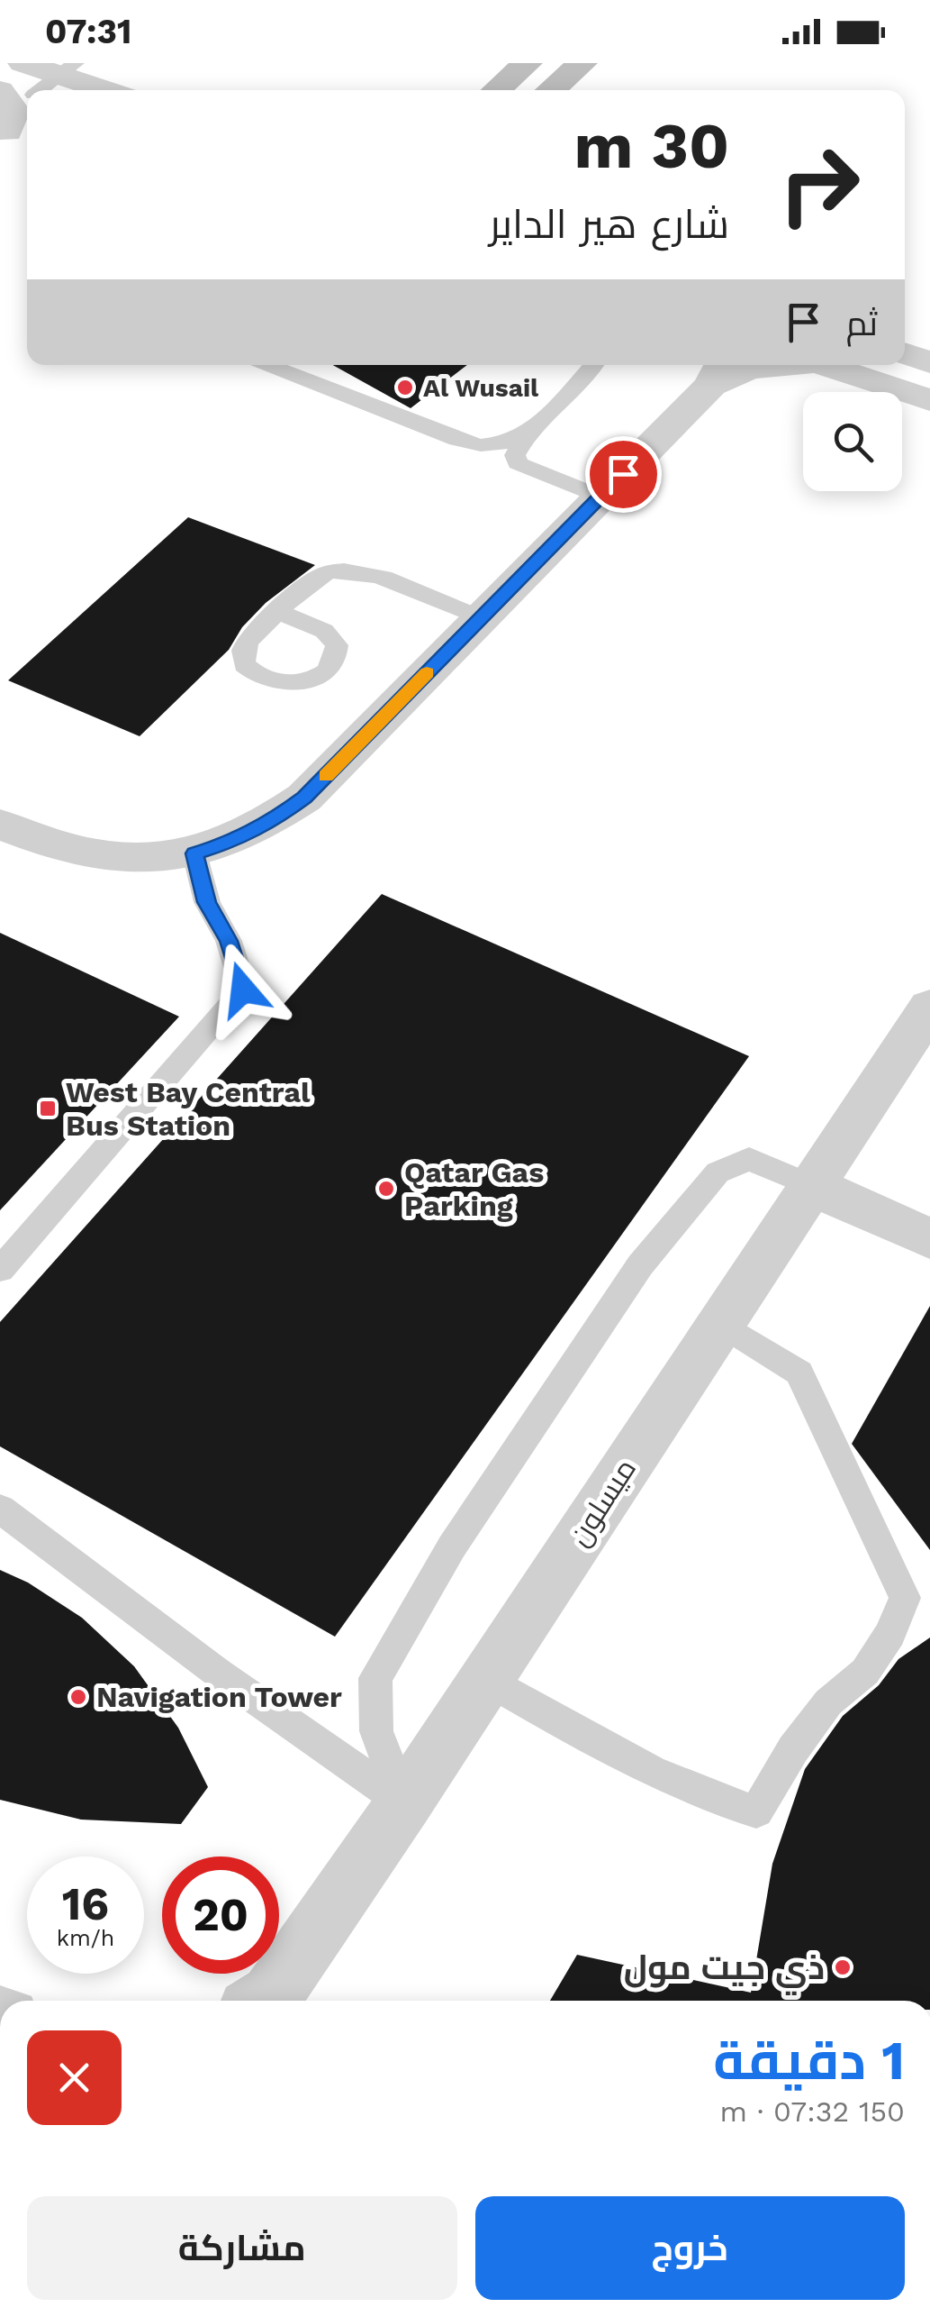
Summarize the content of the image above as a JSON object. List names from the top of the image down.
{
  "streets": {
    "street": ["ميسلون"]
  },
  "places": {
    "other": [
      "Al Wusail",
      "Qatar Gas Parking",
      "Navigation Tower",
      "ذي جيت مول"
    ],
    "transit": ["West Bay Central Bus Station"]
  },
  "page": {
    "status": "07:31",
    "turn": ["30 m", "شارع هير الداير"],
    "then": "ثم",
    "speed": "16 km/h",
    "limit": "20",
    "heading": ["1 دقيقة", "150 m · 07:32"],
    "buttons": ["خروج", "مشاركة"]
  }
}
